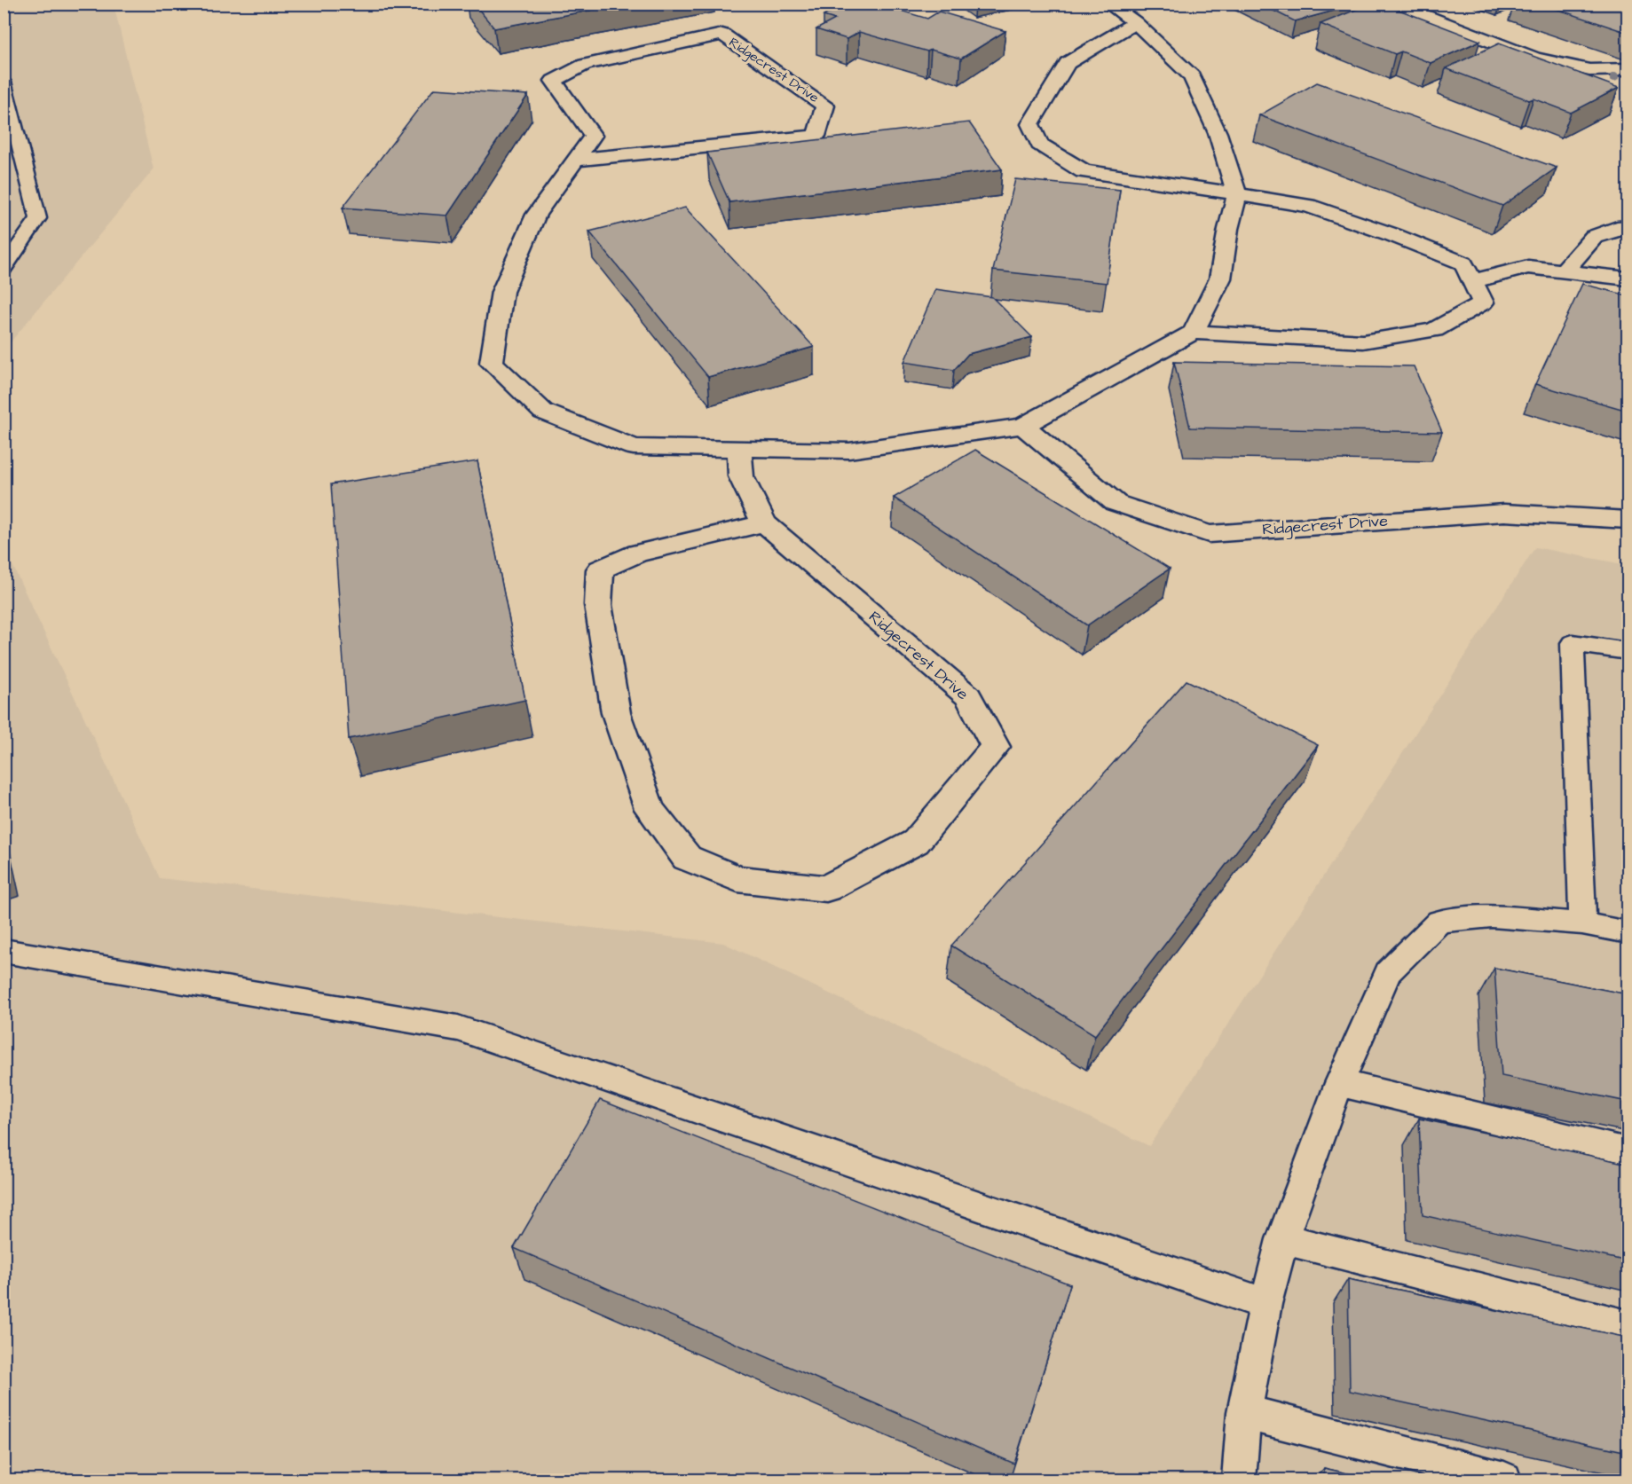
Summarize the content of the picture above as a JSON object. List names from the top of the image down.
{
  "streets": {
    "street": ["Ridgecrest Drive"]
  }
}
